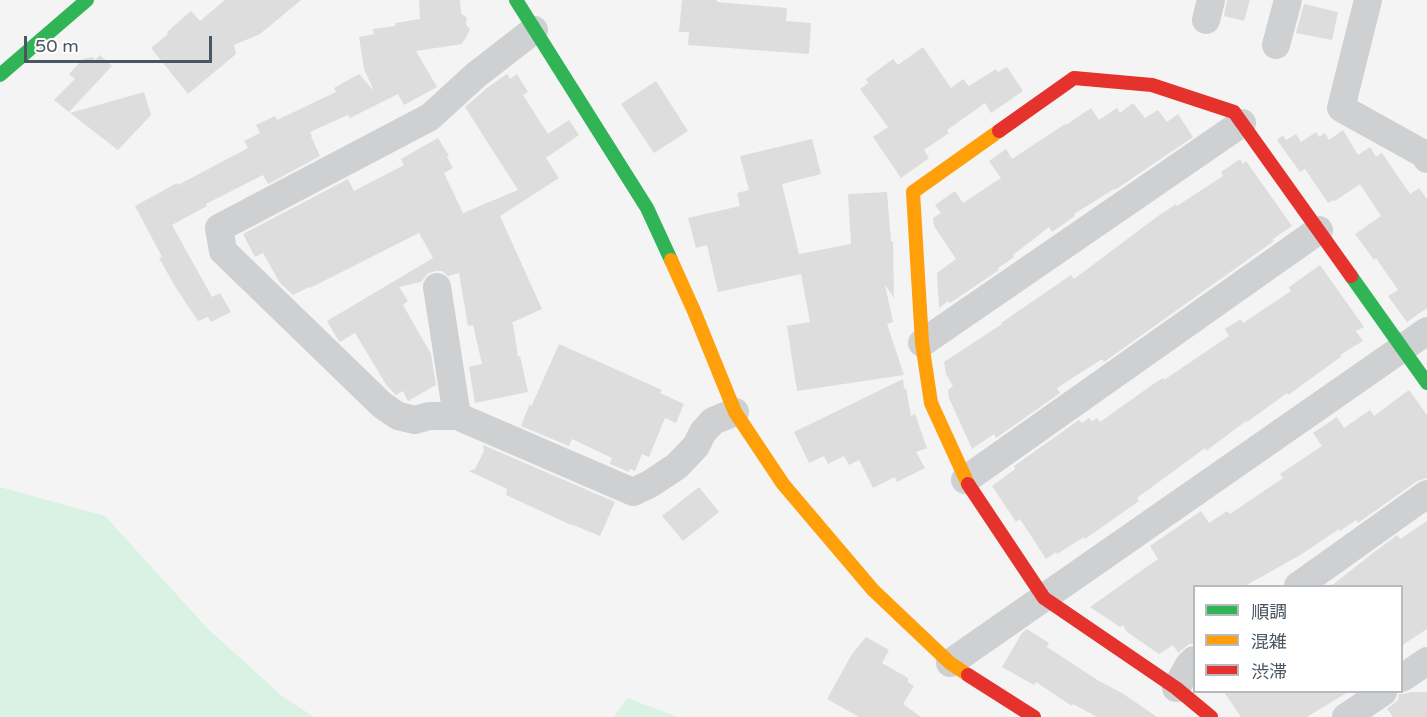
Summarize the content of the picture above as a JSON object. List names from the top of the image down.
{
  "legend": ["順調", "混雑", "渋滞"],
  "scale_bar": "50 m"
}
